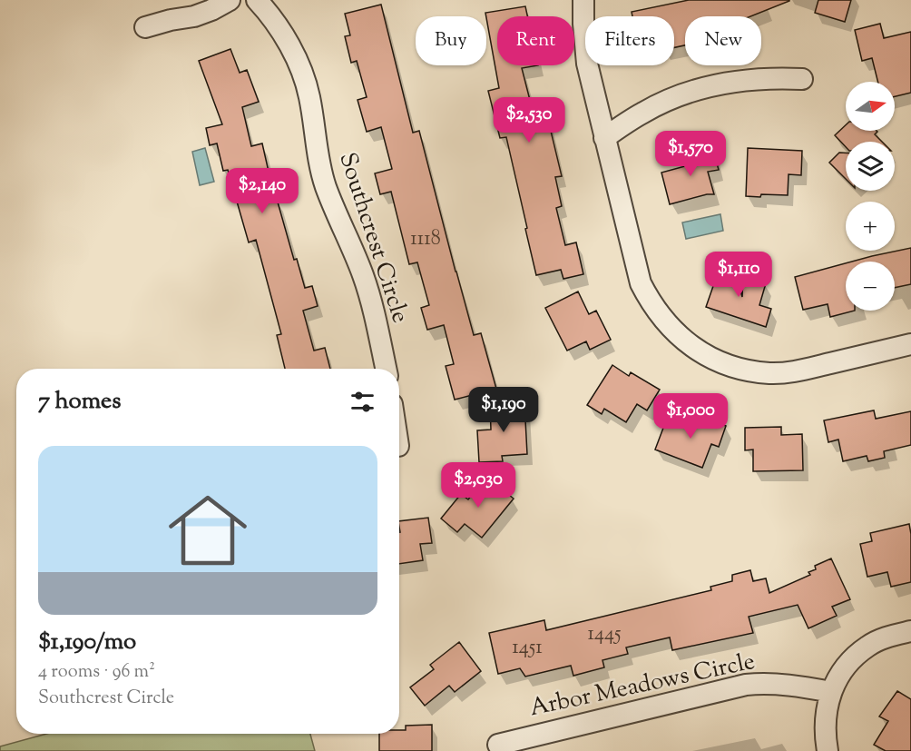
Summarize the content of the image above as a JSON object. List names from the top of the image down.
{
  "streets": {
    "street": ["Southcrest Circle", "Arbor Meadows Circle"]
  },
  "house_numbers": ["1118", "1445", "1451"],
  "north": "right",
  "page": {
    "chip": [
      "Buy",
      "Rent",
      "Filters",
      "New"
    ],
    "map_buttons": ["+", "−"],
    "price": [
      "$2,530",
      "$1,570",
      "$2,140",
      "$1,110",
      "$1,190",
      "$1,000",
      "$2,030"
    ],
    "heading": "7 homes",
    "list": [
      {
        "name": "$1,190/mo",
        "note": "4 rooms · 96 m² · Southcrest Circle"
      }
    ]
  }
}
